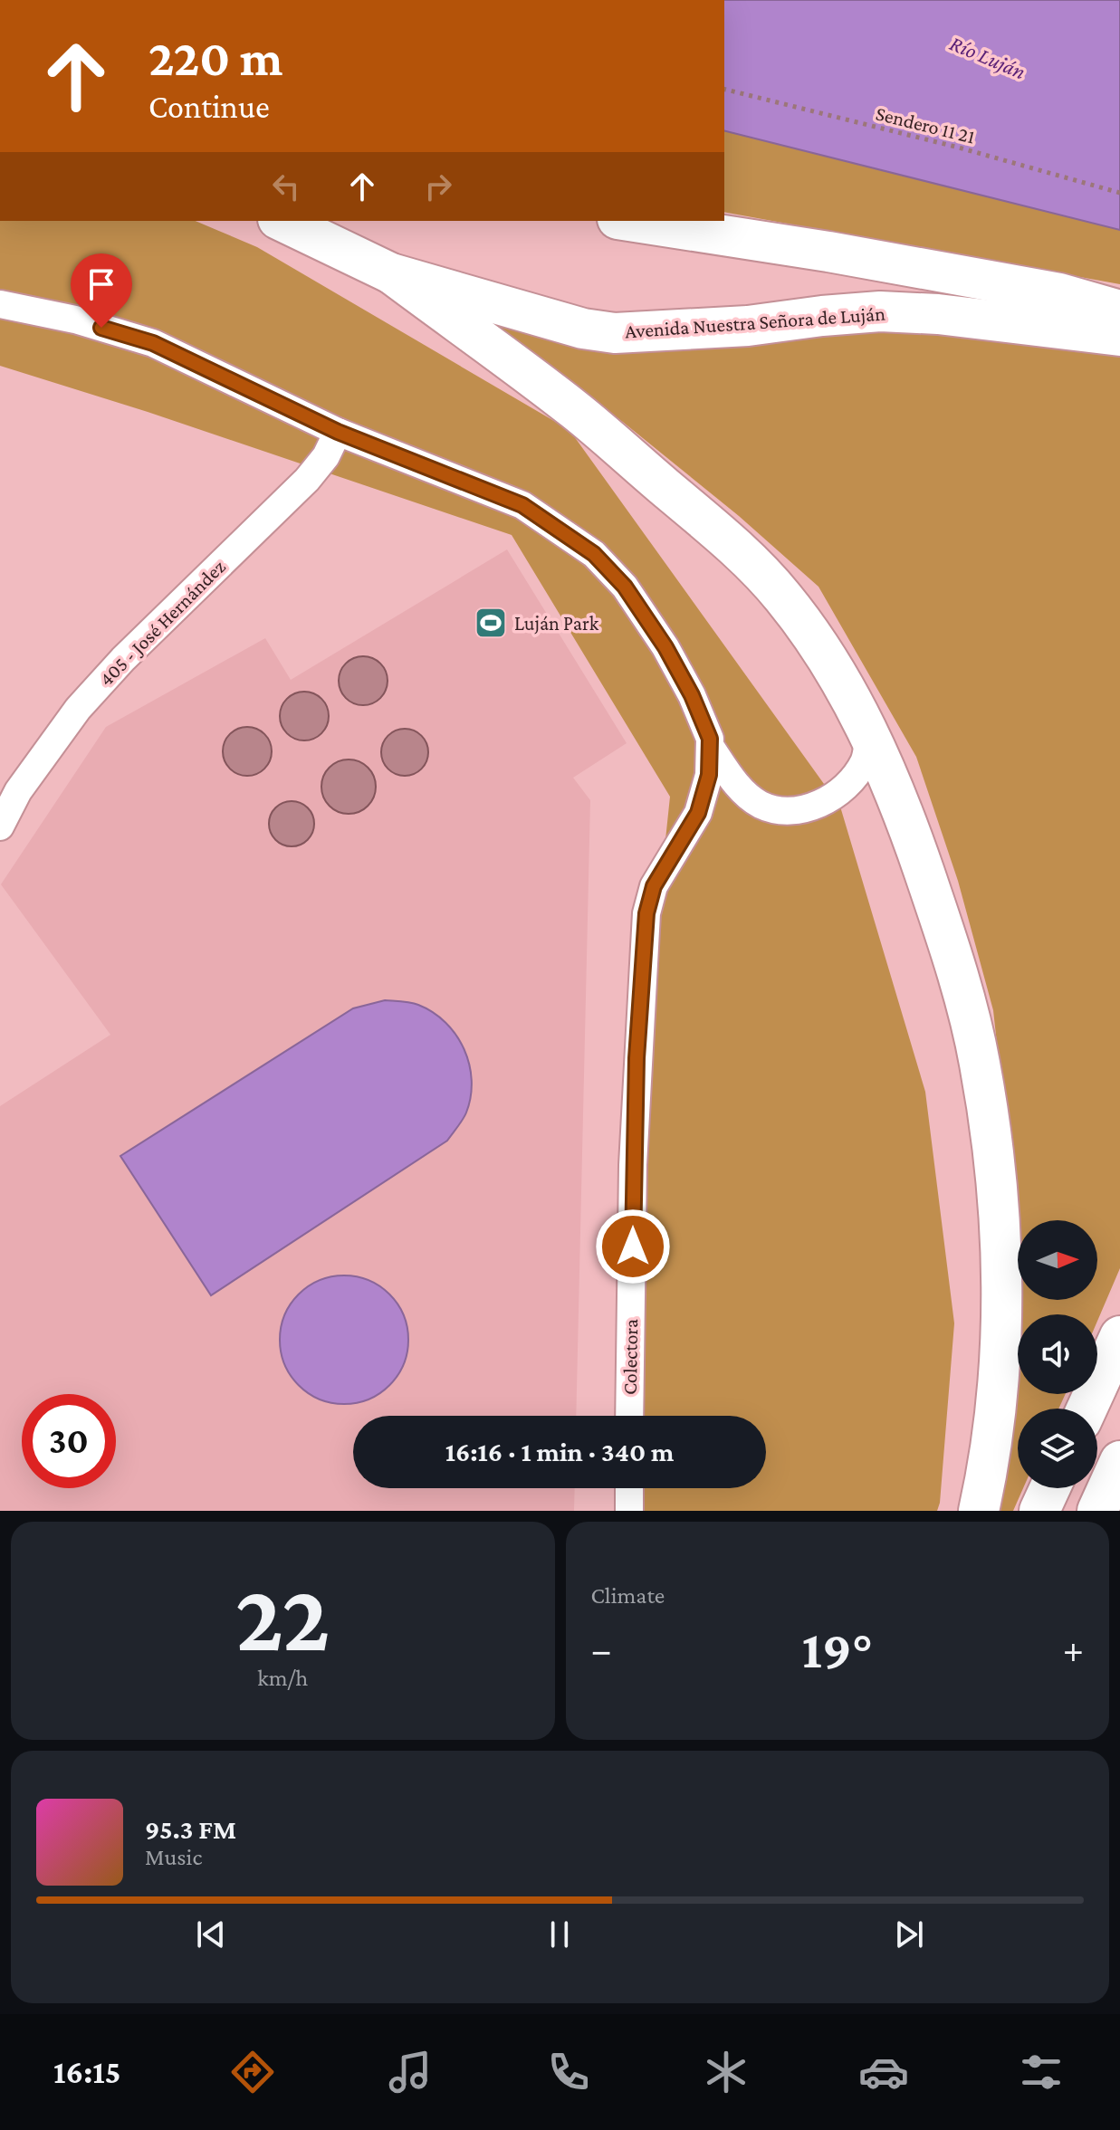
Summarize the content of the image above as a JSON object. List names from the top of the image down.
{
  "streets": {
    "main road": ["Avenida Nuestra Señora de Luján"],
    "street": ["405 - José Hernández", "Colectora"],
    "path": ["Sendero 11 21"]
  },
  "crossings": [
    ["405 - José Hernández", "Colectora"]
  ],
  "water": ["Río Luján"],
  "places": {
    "sports": ["Luján Park"]
  },
  "north": "right",
  "page": {
    "turn": ["220 m", "Continue"],
    "limit": "30",
    "trip": "16:16 · 1 min · 340 m",
    "tile": [
      ["22", "km/h"],
      "Climate"
    ],
    "heat": ["−", "19°", "+"],
    "song": ["95.3 FM", "Music"],
    "tabs": "16:15"
  }
}
